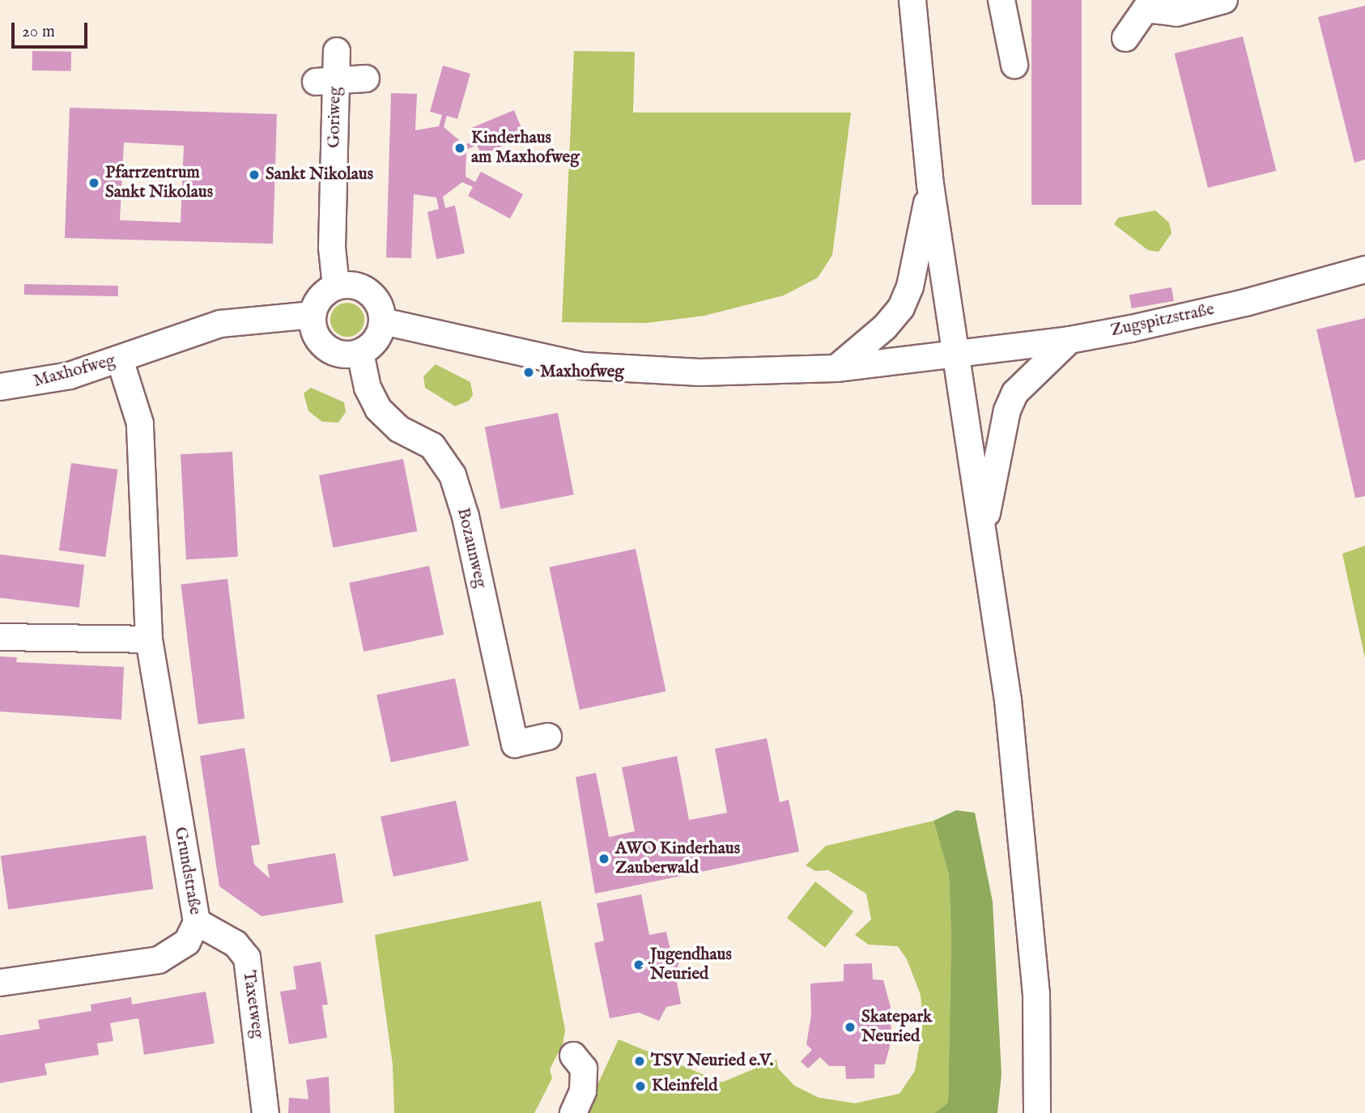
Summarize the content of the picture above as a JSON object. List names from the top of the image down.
{
  "streets": {
    "street": [
      "Goriweg",
      "Zugspitzstraße",
      "Maxhofweg",
      "Bozaunweg",
      "Grundstraße",
      "Taxetweg"
    ]
  },
  "crossings": [
    ["Goriweg", "Maxhofweg"],
    ["Goriweg", "Bozaunweg"],
    ["Maxhofweg", "Bozaunweg"],
    ["Maxhofweg", "Grundstraße"],
    ["Grundstraße", "Taxetweg"]
  ],
  "places": [
    "Kinderhaus am Maxhofweg",
    "Sankt Nikolaus",
    "Pfarrzentrum Sankt Nikolaus",
    "Maxhofweg",
    "AWO Kinderhaus Zauberwald",
    "Jugendhaus Neuried",
    "Skatepark Neuried",
    "TSV Neuried e.V.",
    "Kleinfeld"
  ],
  "scale_bar": "20 m"
}
